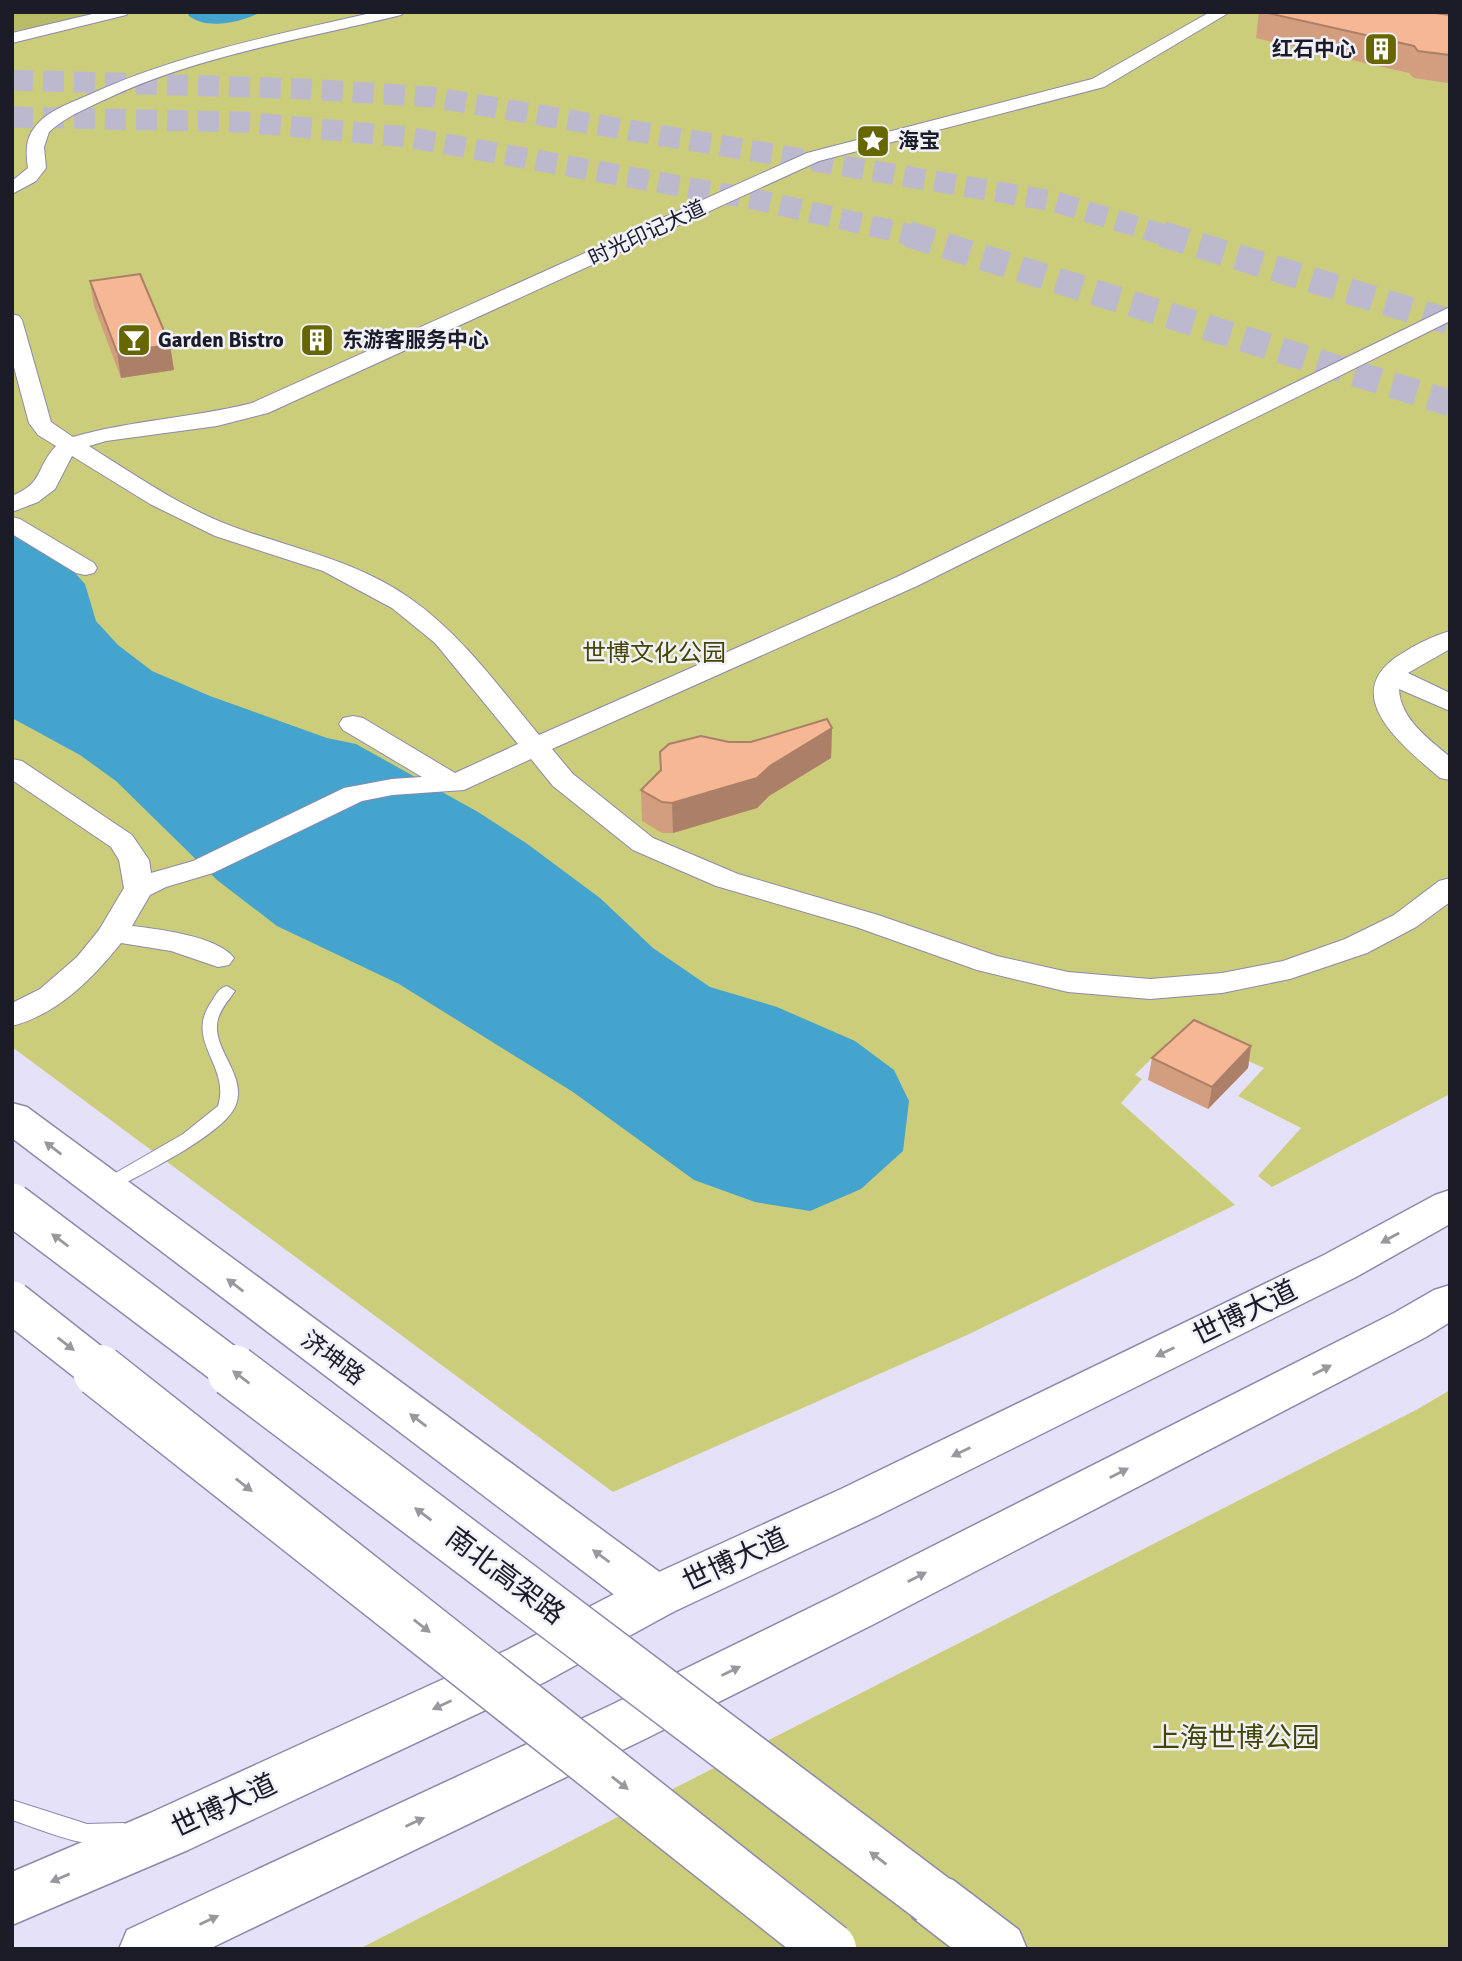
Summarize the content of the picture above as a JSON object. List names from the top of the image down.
{
  "streets": {
    "main road": ["世博大道", "济坤路", "南北高架路"],
    "street": ["时光印记大道"]
  },
  "crossings": [
    ["世博大道", "济坤路"]
  ],
  "parks": ["世博文化公园", "上海世博公园"],
  "places": {
    "building": ["红石中心", "东游客服务中心"],
    "place": ["海宝"],
    "bar": ["Garden Bistro"]
  }
}
